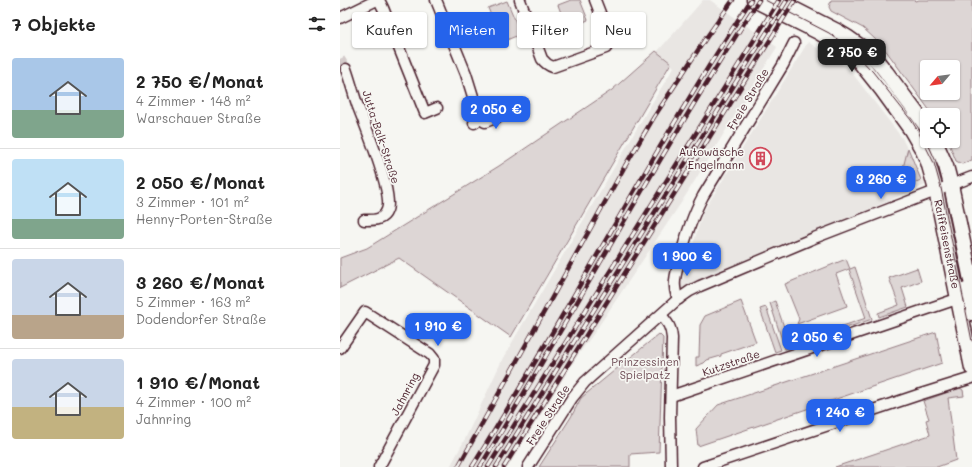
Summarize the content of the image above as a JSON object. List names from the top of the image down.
{
  "streets": {
    "main road": ["Raiffeisenstraße"],
    "street": [
      "Freie Straße",
      "Jutta-Balk-Straße",
      "Kutzstraße",
      "Jahnring"
    ]
  },
  "crossings": [
    ["Freie Straße", "Raiffeisenstraße"],
    ["Raiffeisenstraße", "Kutzstraße"]
  ],
  "parks": ["Prinzessinen Spielpatz"],
  "places": {
    "building": ["Autowäsche Engelmann"]
  },
  "north": "bottom left",
  "page": {
    "heading": "7 Objekte",
    "chip": [
      "Kaufen",
      "Mieten",
      "Filter",
      "Neu"
    ],
    "price": [
      "2 750 €",
      "2 050 €",
      "3 260 €",
      "1 900 €",
      "1 910 €",
      "2 050 €",
      "1 240 €"
    ],
    "list": [
      {
        "name": "2 750 €/Monat",
        "note": "4 Zimmer · 148 m² · Warschauer Straße"
      },
      {
        "name": "2 050 €/Monat",
        "note": "3 Zimmer · 101 m² · Henny-Porten-Straße"
      },
      {
        "name": "3 260 €/Monat",
        "note": "5 Zimmer · 163 m² · Dodendorfer Straße"
      },
      {
        "name": "1 910 €/Monat",
        "note": "4 Zimmer · 100 m² · Jahnring"
      }
    ]
  }
}
